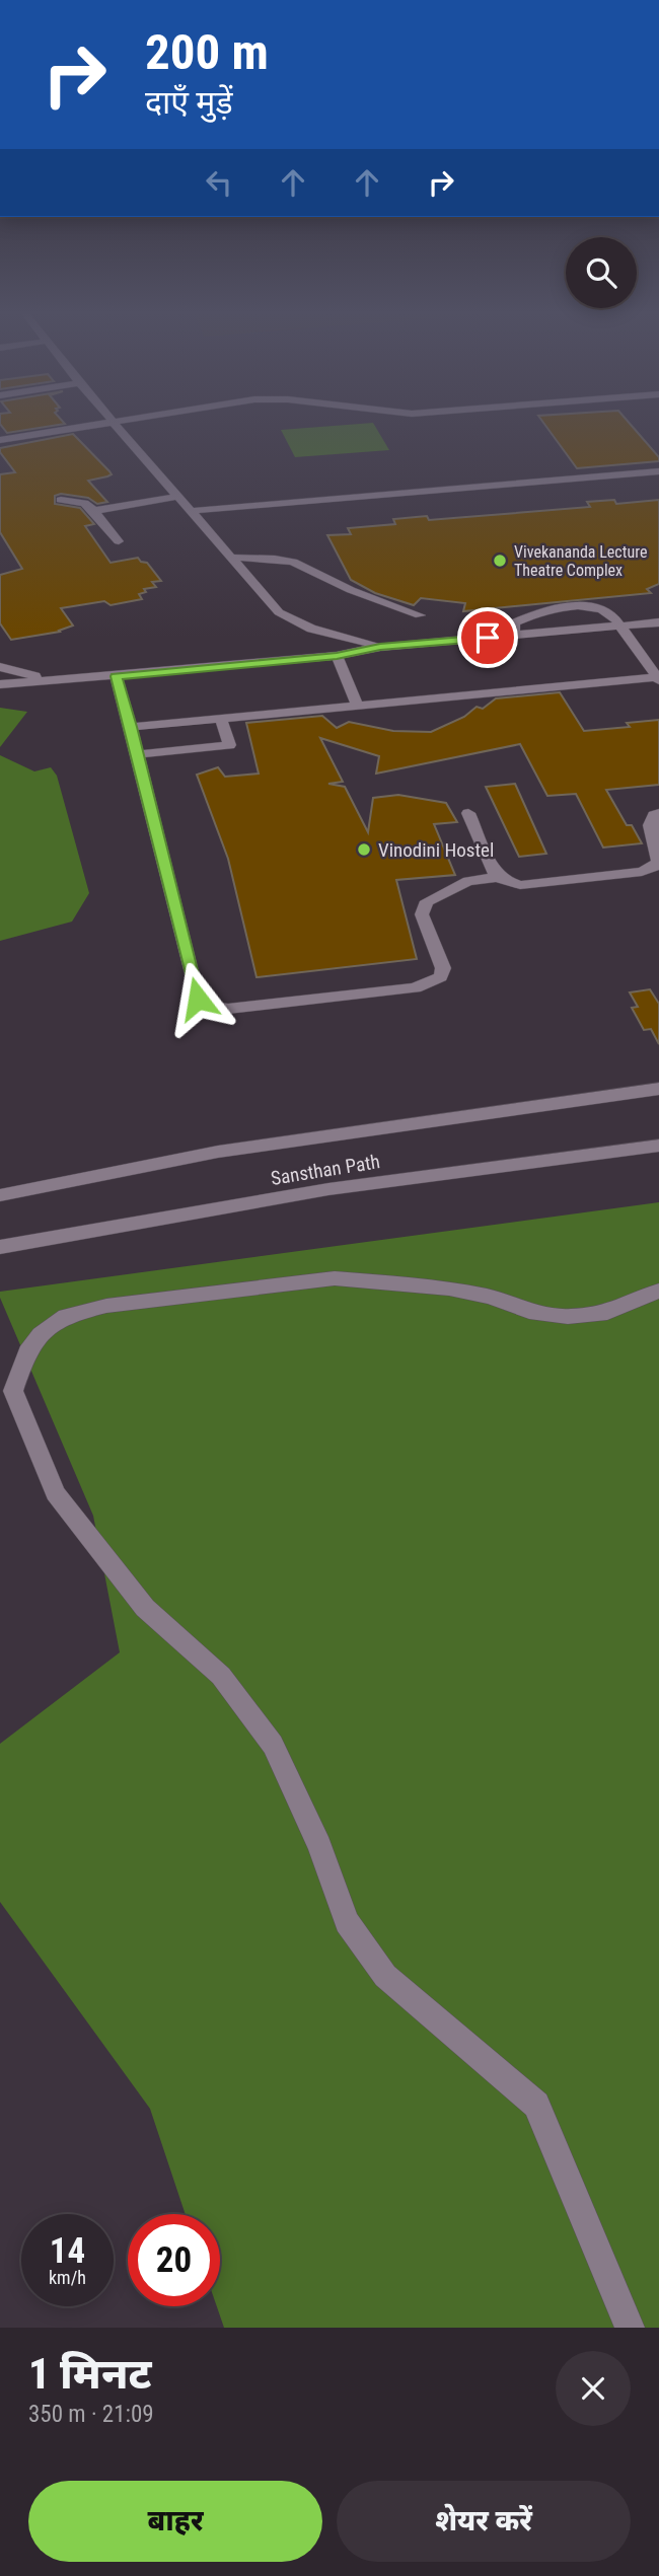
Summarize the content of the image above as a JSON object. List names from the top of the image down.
{
  "streets": {
    "street": ["Sansthan Path"]
  },
  "places": ["Vivekananda Lecture Theatre Complex", "Vinodini Hostel"],
  "page": {
    "turn": ["200 m", "दाएँ मुड़ें"],
    "speed": "14 km/h",
    "limit": "20",
    "heading": ["1 मिनट", "350 m · 21:09"],
    "buttons": ["बाहर", "शेयर करें"]
  }
}
